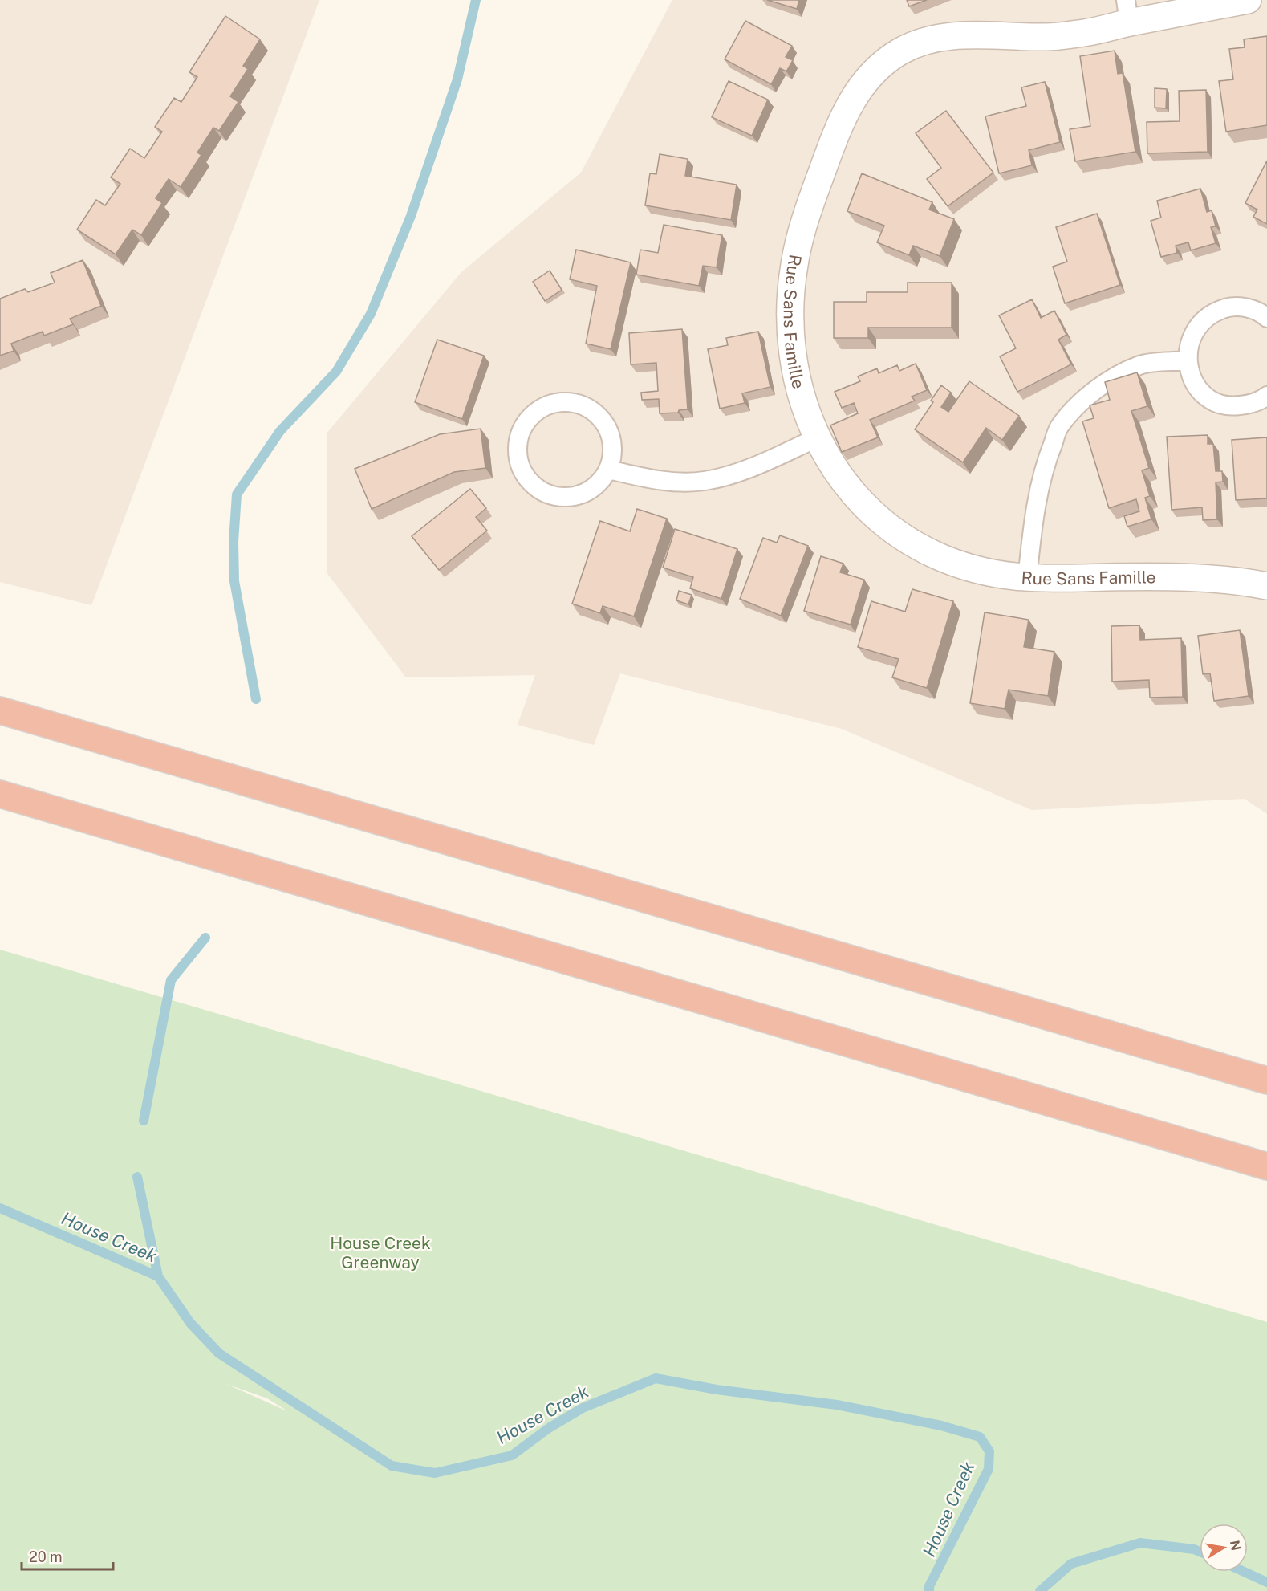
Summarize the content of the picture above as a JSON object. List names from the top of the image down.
{
  "streets": {
    "street": ["Rue Sans Famille"]
  },
  "water": ["House Creek"],
  "parks": ["House Creek Greenway"],
  "scale_bar": "20 m",
  "north": "right"
}
